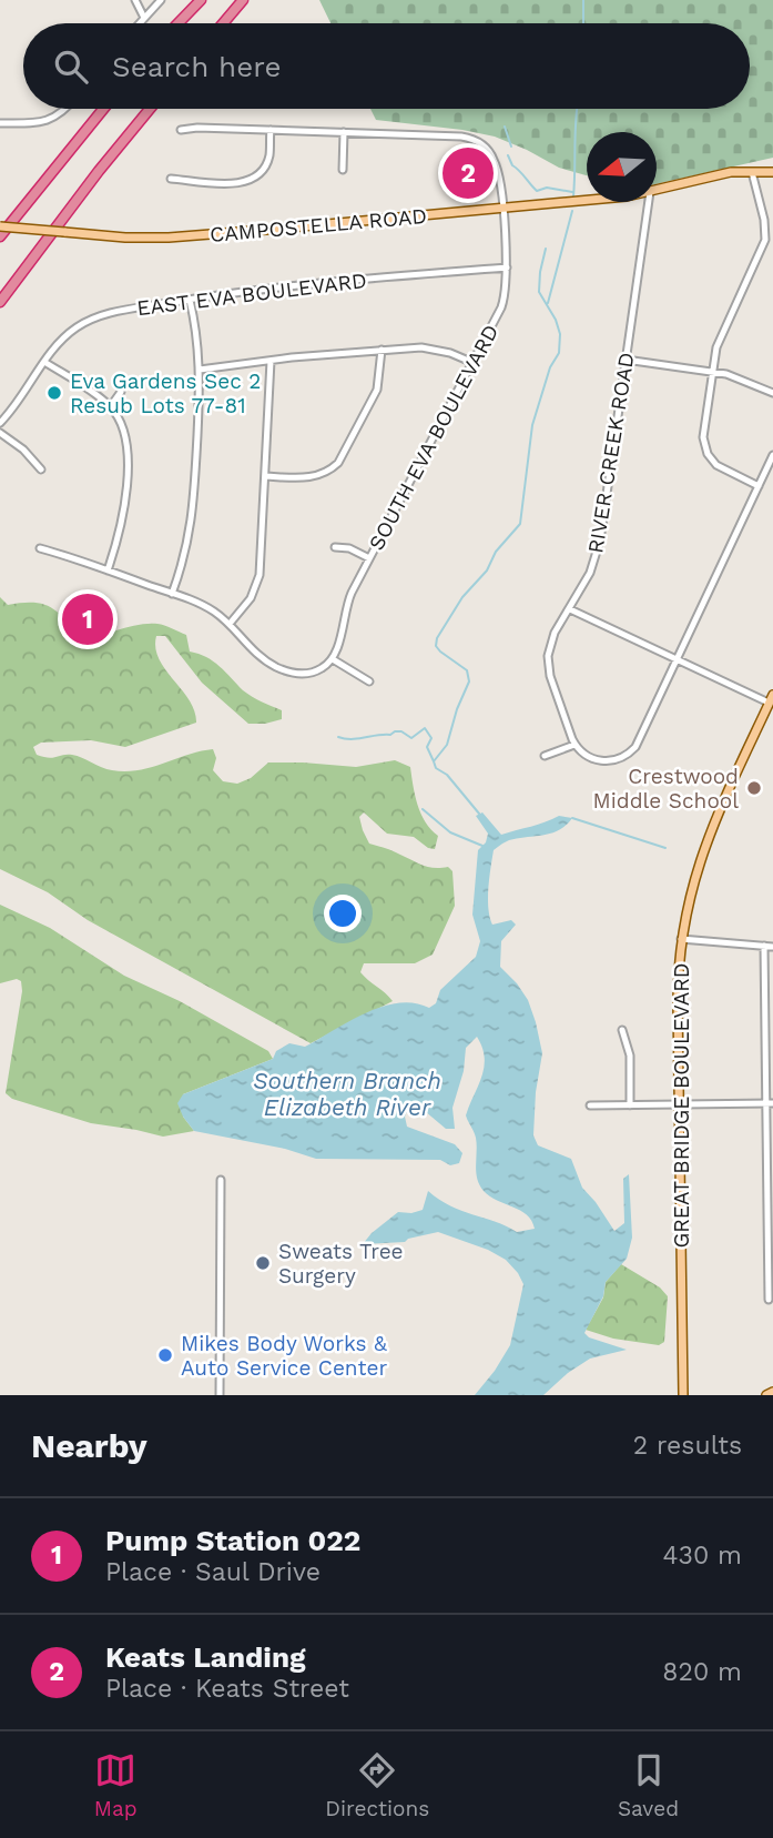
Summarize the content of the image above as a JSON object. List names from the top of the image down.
{
  "streets": {
    "main road": ["CAMPOSTELLA ROAD", "GREAT BRIDGE BOULEVARD"],
    "street": ["EAST EVA BOULEVARD", "SOUTH EVA BOULEVARD", "RIVER CREEK ROAD"]
  },
  "crossings": [
    ["CAMPOSTELLA ROAD", "SOUTH EVA BOULEVARD"],
    ["EAST EVA BOULEVARD", "SOUTH EVA BOULEVARD"]
  ],
  "water": ["Southern Branch Elizabeth River"],
  "places": [
    "Eva Gardens Sec 2 Resub Lots 77-81",
    "Crestwood Middle School",
    "Sweats Tree Surgery",
    "Mikes Body Works & Auto Service Center"
  ],
  "north": "left",
  "page": {
    "search": "Search here",
    "pins": ["2", "1"],
    "heading": ["Nearby", "2 results"],
    "list": [
      {
        "mark": "1",
        "name": "Pump Station 022",
        "note": "Place · Saul Drive",
        "value": "430 m"
      },
      {
        "mark": "2",
        "name": "Keats Landing",
        "note": "Place · Keats Street",
        "value": "820 m"
      }
    ],
    "nav": ["Map", "Directions", "Saved"]
  }
}
